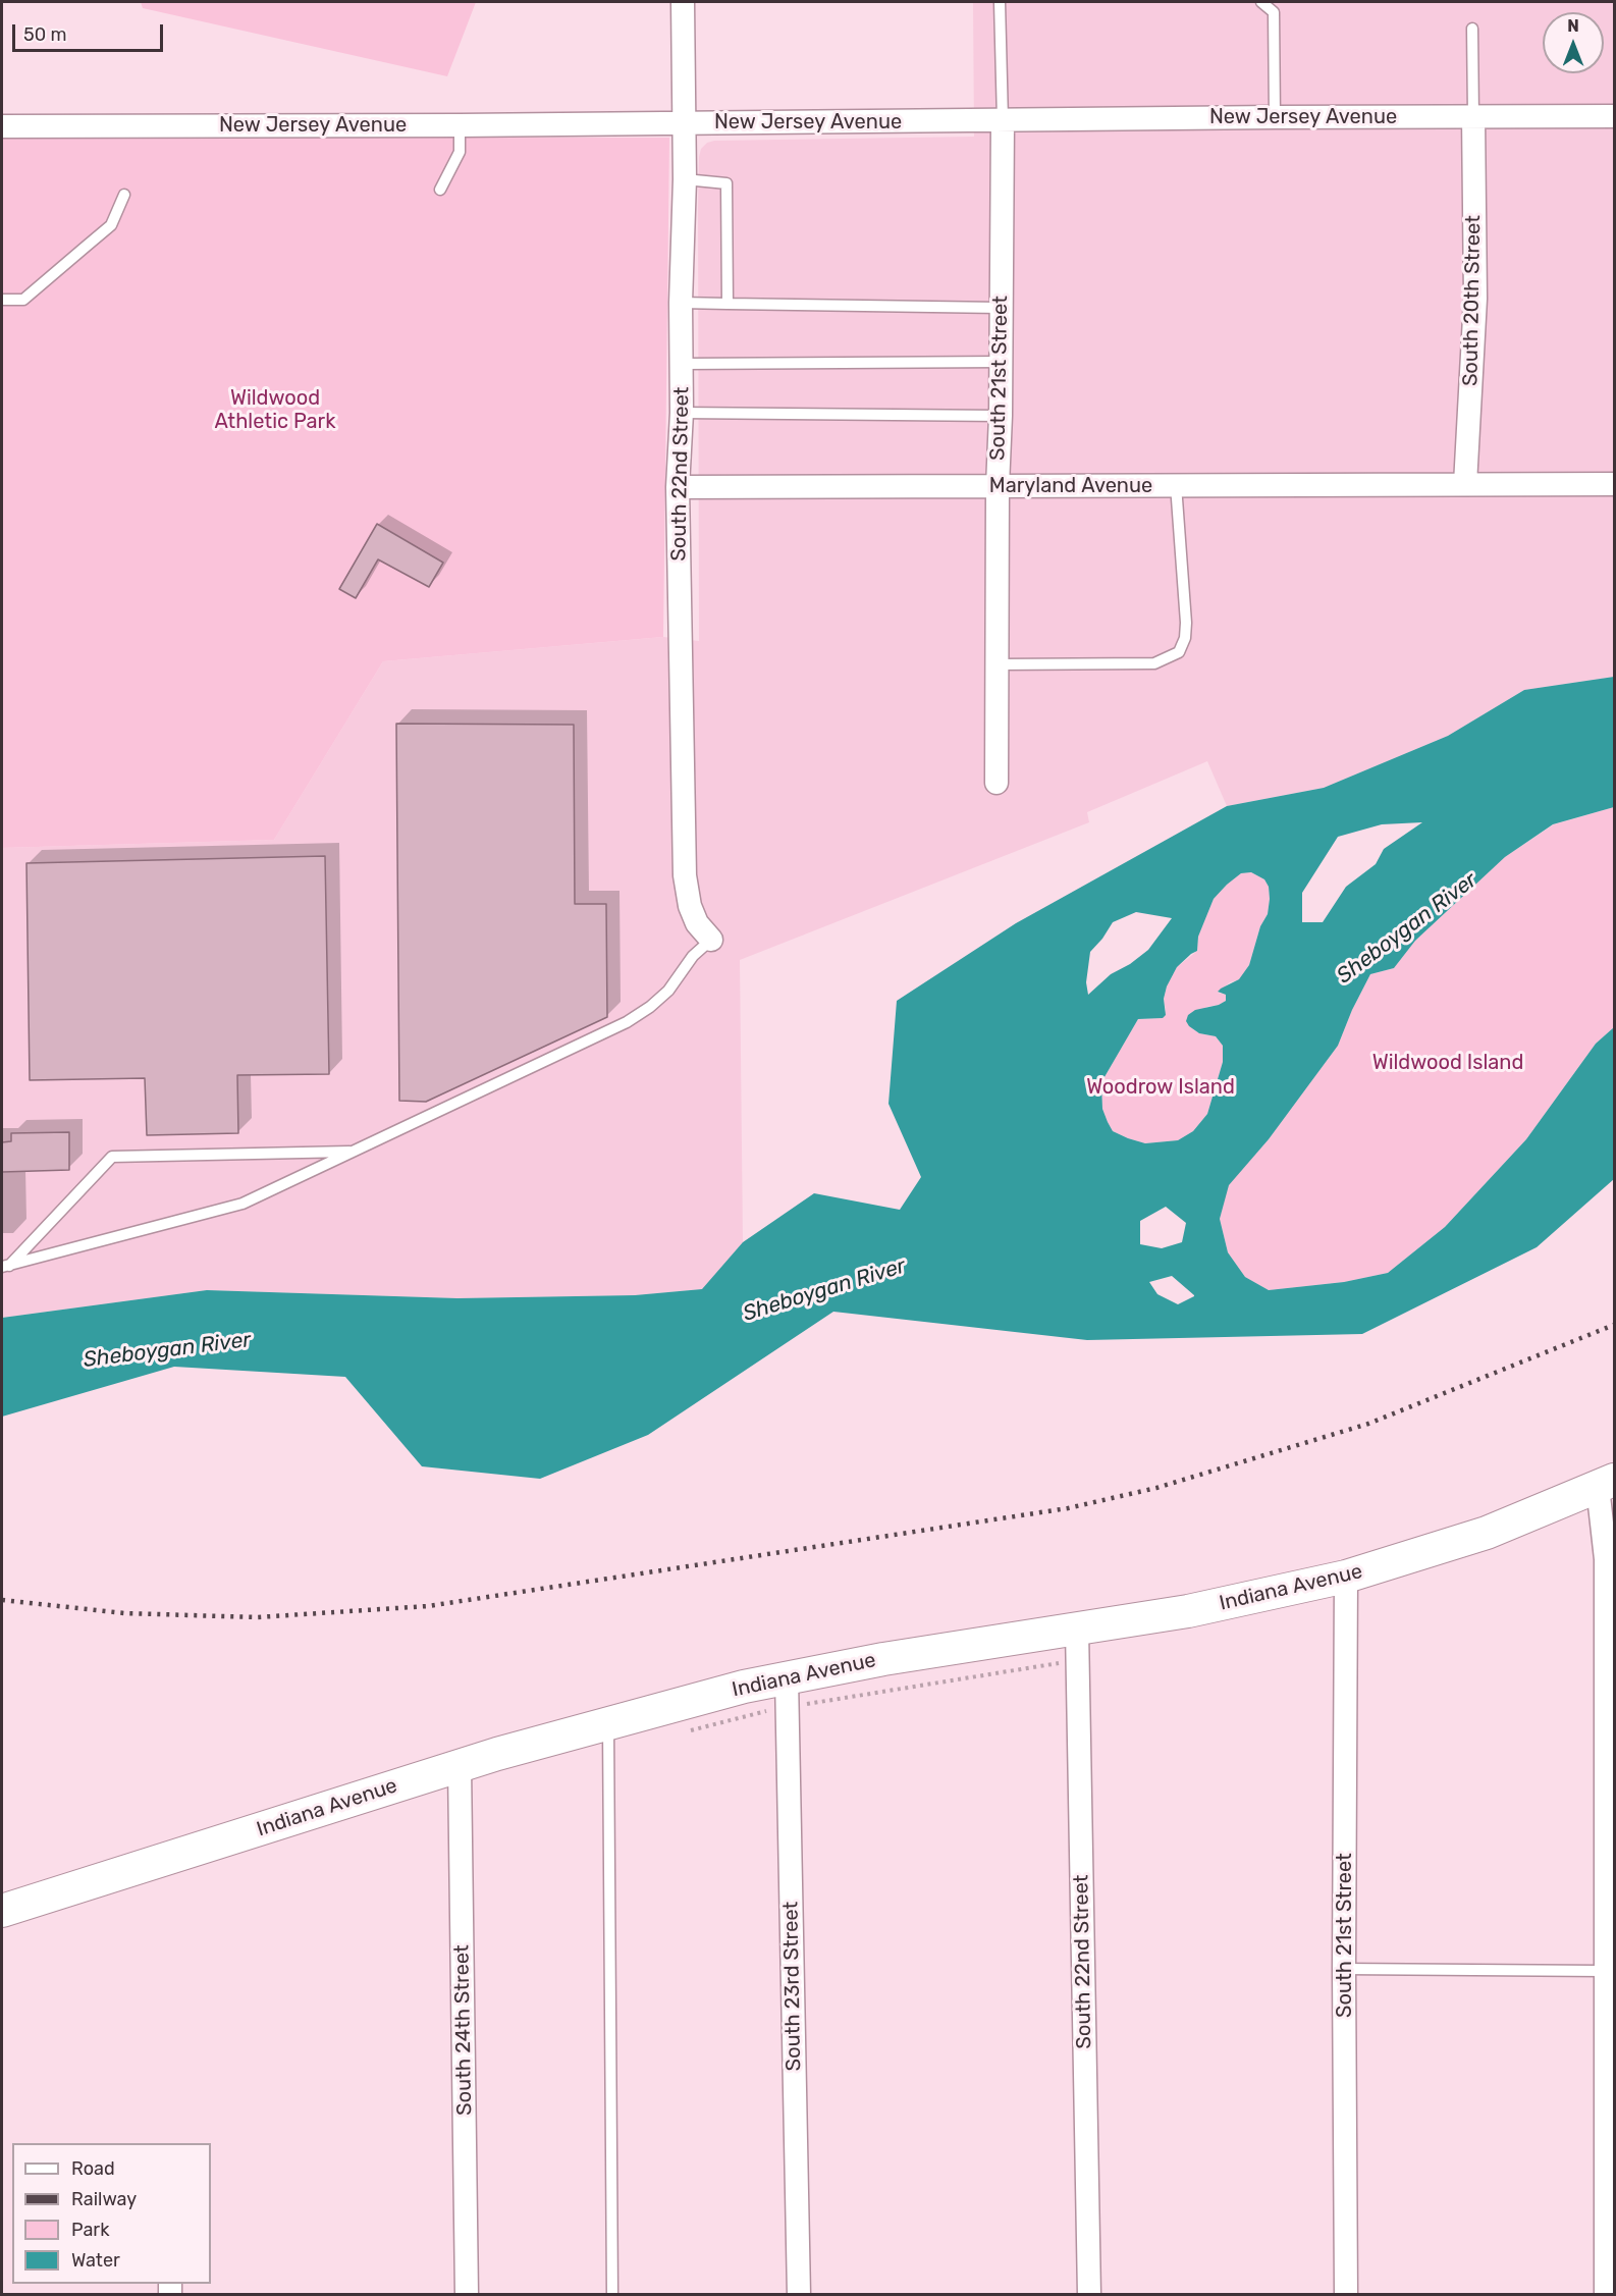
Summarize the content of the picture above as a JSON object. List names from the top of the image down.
{
  "streets": {
    "main road": ["Indiana Avenue"],
    "street": [
      "New Jersey Avenue",
      "South 20th Street",
      "South 21st Street",
      "South 22nd Street",
      "Maryland Avenue",
      "South 23rd Street",
      "South 24th Street"
    ]
  },
  "crossings": [
    ["New Jersey Avenue", "South 20th Street"],
    ["New Jersey Avenue", "South 21st Street"],
    ["New Jersey Avenue", "South 22nd Street"],
    ["South 20th Street", "Maryland Avenue"],
    ["South 21st Street", "Maryland Avenue"],
    ["South 21st Street", "Indiana Avenue"],
    ["South 22nd Street", "Maryland Avenue"],
    ["South 22nd Street", "Indiana Avenue"],
    ["Indiana Avenue", "South 23rd Street"],
    ["Indiana Avenue", "South 24th Street"]
  ],
  "water": ["Sheboygan River"],
  "parks": ["Wildwood Athletic Park", "Wildwood Island", "Woodrow Island"],
  "legend": [
    "Road",
    "Railway",
    "Park",
    "Water"
  ],
  "scale_bar": "50 m",
  "north": "top"
}
